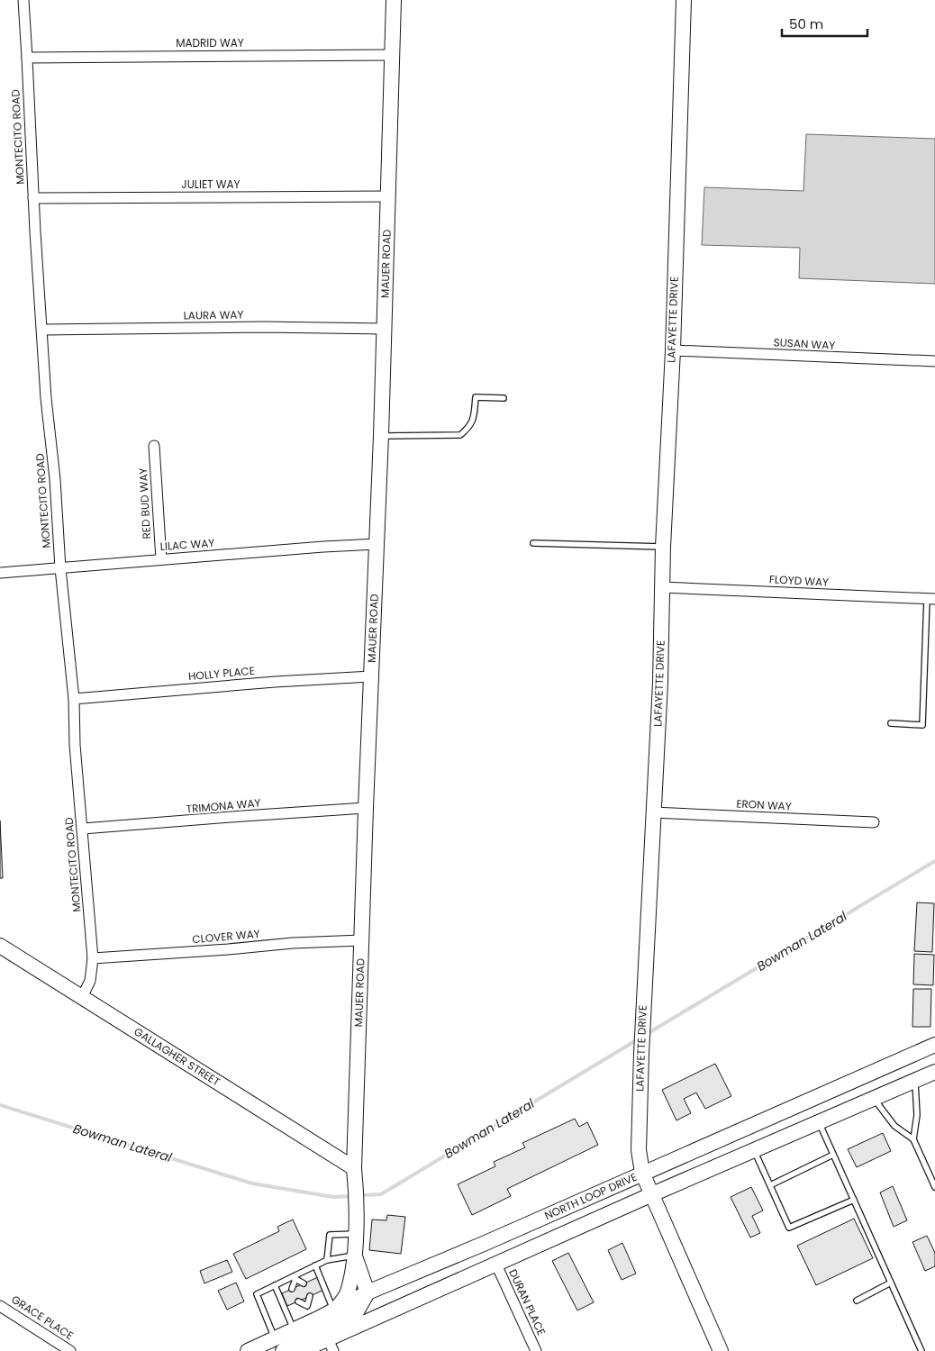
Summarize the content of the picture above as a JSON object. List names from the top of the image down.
{
  "streets": {
    "street": [
      "MADRID WAY",
      "MONTECITO ROAD",
      "JULIET WAY",
      "MAUER ROAD",
      "LAURA WAY",
      "LAFAYETTE DRIVE",
      "SUSAN WAY",
      "RED BUD WAY",
      "LILAC WAY",
      "FLOYD WAY",
      "HOLLY PLACE",
      "ERON WAY",
      "TRIMONA WAY",
      "CLOVER WAY",
      "GALLAGHER STREET",
      "NORTH LOOP DRIVE",
      "DURAN PLACE",
      "GRACE PLACE"
    ]
  },
  "crossings": [
    ["MADRID WAY", "MONTECITO ROAD"],
    ["MADRID WAY", "MAUER ROAD"],
    ["MONTECITO ROAD", "JULIET WAY"],
    ["MONTECITO ROAD", "LAURA WAY"],
    ["MONTECITO ROAD", "LILAC WAY"],
    ["MONTECITO ROAD", "HOLLY PLACE"],
    ["MONTECITO ROAD", "TRIMONA WAY"],
    ["MONTECITO ROAD", "CLOVER WAY"],
    ["MONTECITO ROAD", "GALLAGHER STREET"],
    ["JULIET WAY", "MAUER ROAD"],
    ["MAUER ROAD", "LAURA WAY"],
    ["MAUER ROAD", "LILAC WAY"],
    ["MAUER ROAD", "HOLLY PLACE"],
    ["MAUER ROAD", "TRIMONA WAY"],
    ["MAUER ROAD", "CLOVER WAY"],
    ["MAUER ROAD", "GALLAGHER STREET"],
    ["MAUER ROAD", "NORTH LOOP DRIVE"],
    ["LAFAYETTE DRIVE", "SUSAN WAY"],
    ["LAFAYETTE DRIVE", "FLOYD WAY"],
    ["LAFAYETTE DRIVE", "ERON WAY"],
    ["LAFAYETTE DRIVE", "NORTH LOOP DRIVE"],
    ["RED BUD WAY", "LILAC WAY"]
  ],
  "water": ["Bowman Lateral"],
  "scale_bar": "50 m"
}
